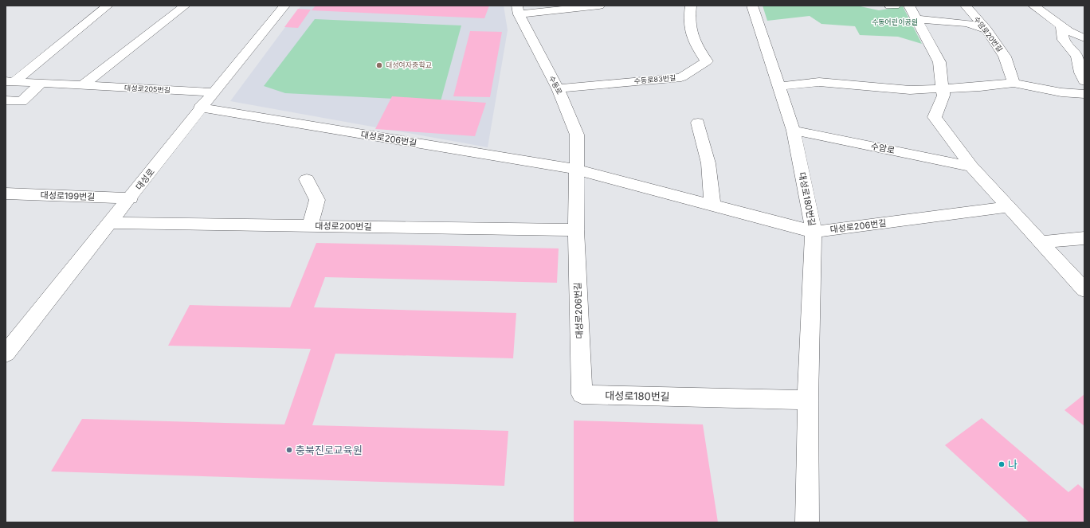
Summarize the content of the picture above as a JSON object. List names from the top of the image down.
{
  "streets": {
    "street": [
      "수암로20번길",
      "수동로83번길",
      "수동로",
      "대성로205번길",
      "대성로206번길",
      "수암로",
      "대성로",
      "대성로199번길",
      "대성로180번길",
      "대성로200번길"
    ]
  },
  "crossings": [
    ["수동로83번길", "수동로"],
    ["수동로", "대성로206번길"],
    ["대성로205번길", "대성로"],
    ["대성로206번길", "대성로"],
    ["대성로206번길", "대성로180번길"],
    ["대성로206번길", "대성로200번길"],
    ["수암로", "대성로180번길"],
    ["대성로", "대성로199번길"],
    ["대성로", "대성로200번길"]
  ],
  "parks": ["수동어린이공원"],
  "places": ["대성여자중학교", "충북진로교육원", "나"]
}
